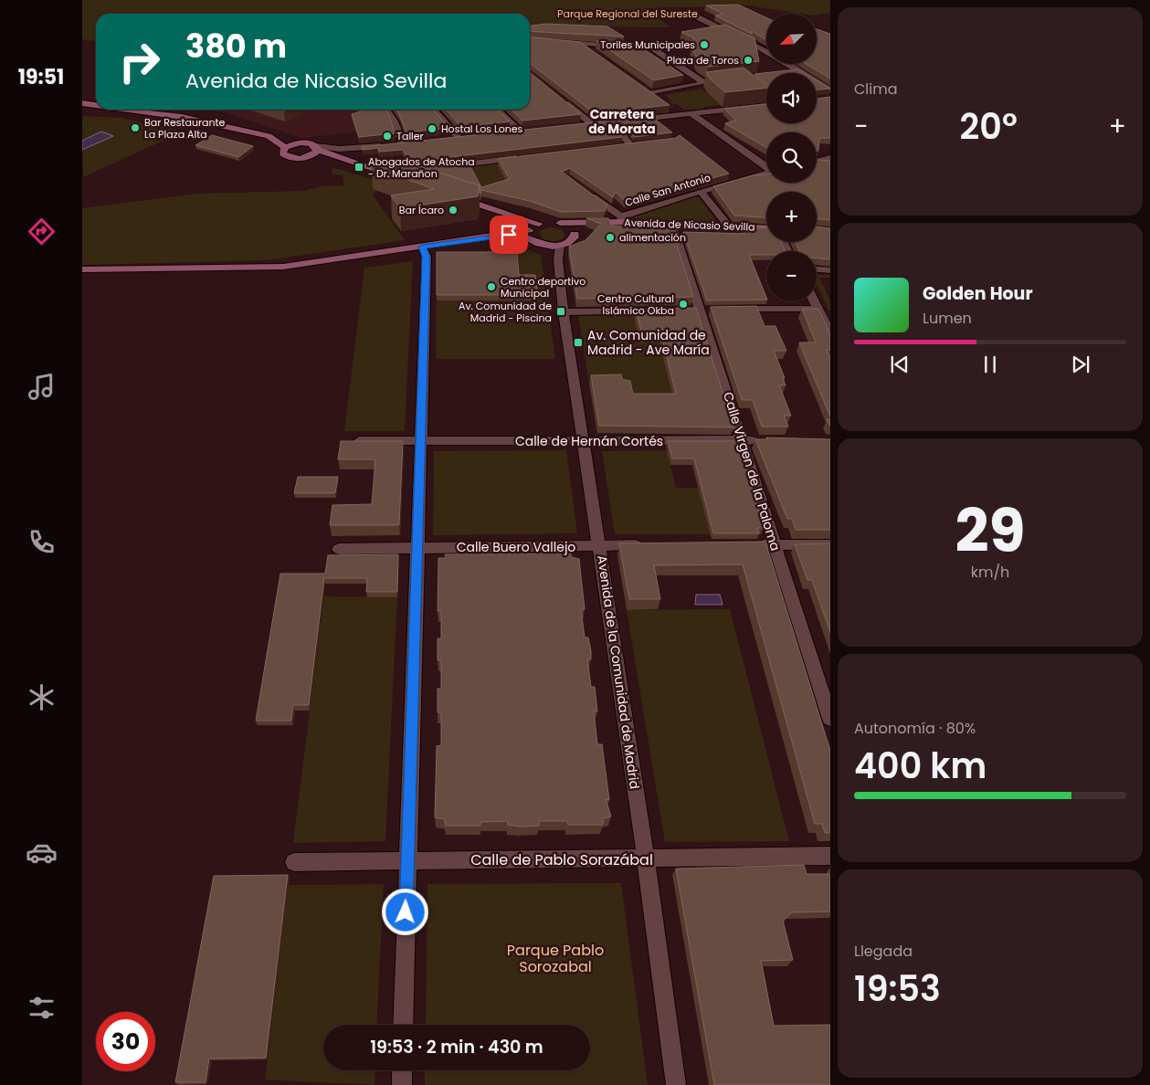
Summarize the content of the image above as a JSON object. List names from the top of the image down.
{
  "streets": {
    "main road": ["Avenida de Nicasio Sevilla"],
    "street": [
      "Calle San Antonio",
      "Calle de Hernán Cortés",
      "Calle Virgen de la Paloma",
      "Calle Buero Vallejo",
      "Avenida de la Comunidad de Madrid",
      "Calle de Pablo Sorazábal"
    ]
  },
  "crossings": [
    ["Calle San Antonio", "Avenida de Nicasio Sevilla"],
    ["Avenida de Nicasio Sevilla", "Calle Virgen de la Paloma"],
    ["Avenida de Nicasio Sevilla", "Avenida de la Comunidad de Madrid"],
    ["Calle de Hernán Cortés", "Calle Virgen de la Paloma"],
    ["Calle de Hernán Cortés", "Avenida de la Comunidad de Madrid"],
    ["Calle Buero Vallejo", "Avenida de la Comunidad de Madrid"],
    ["Avenida de la Comunidad de Madrid", "Calle de Pablo Sorazábal"]
  ],
  "districts": ["Carretera de Morata"],
  "parks": ["Parque Regional del Sureste", "Parque Pablo Sorozabal"],
  "places": {
    "other": [
      "Toriles Municipales",
      "Plaza de Toros",
      "Bar Restaurante La Plaza Alta",
      "Hostal Los Lones",
      "Taller",
      "Bar Ícaro",
      "alimentación",
      "Centro deportivo Municipal",
      "Centro Cultural Islámico Okba"
    ],
    "transit": ["Abogados de Atocha - Dr. Marañon", "Av. Comunidad de Madrid - Piscina", "Av. Comunidad de Madrid - Ave María"]
  },
  "north": "bottom left",
  "page": {
    "tabs": "19:51",
    "tile": [
      "Clima",
      ["29", "km/h"],
      ["Autonomía · 80%", "400 km"],
      ["Llegada", "19:53"]
    ],
    "map_buttons": ["+", "−"],
    "turn": ["380 m", "Avenida de Nicasio Sevilla"],
    "heat": ["−", "20°", "+"],
    "song": ["Golden Hour", "Lumen"],
    "limit": "30",
    "trip": "19:53 · 2 min · 430 m"
  }
}
